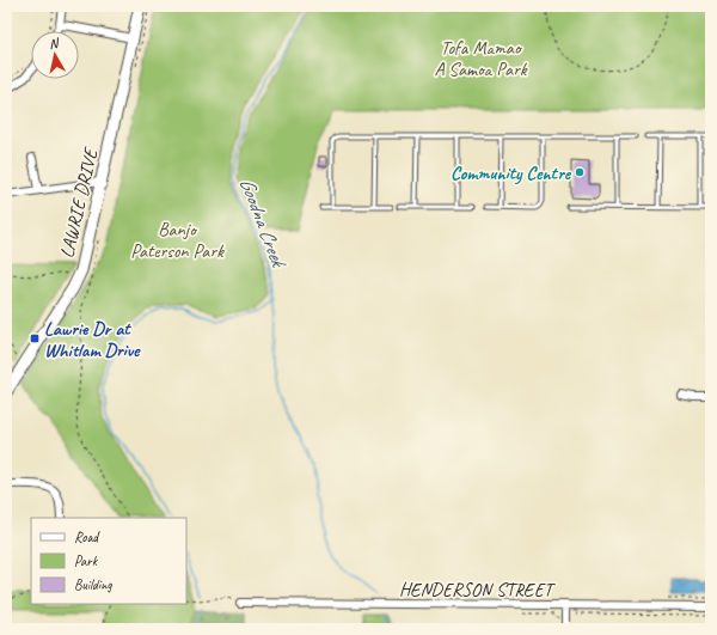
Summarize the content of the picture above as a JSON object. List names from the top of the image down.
{
  "streets": {
    "street": ["LAWRIE DRIVE", "HENDERSON STREET"]
  },
  "water": ["Goodna Creek"],
  "parks": ["Tofa Mamao A Samoa Park", "Banjo Paterson Park"],
  "places": {
    "other": ["Community Centre"],
    "transit": ["Lawrie Dr at Whitlam Drive"]
  },
  "legend": ["Road", "Park", "Building"],
  "north": "top"
}
